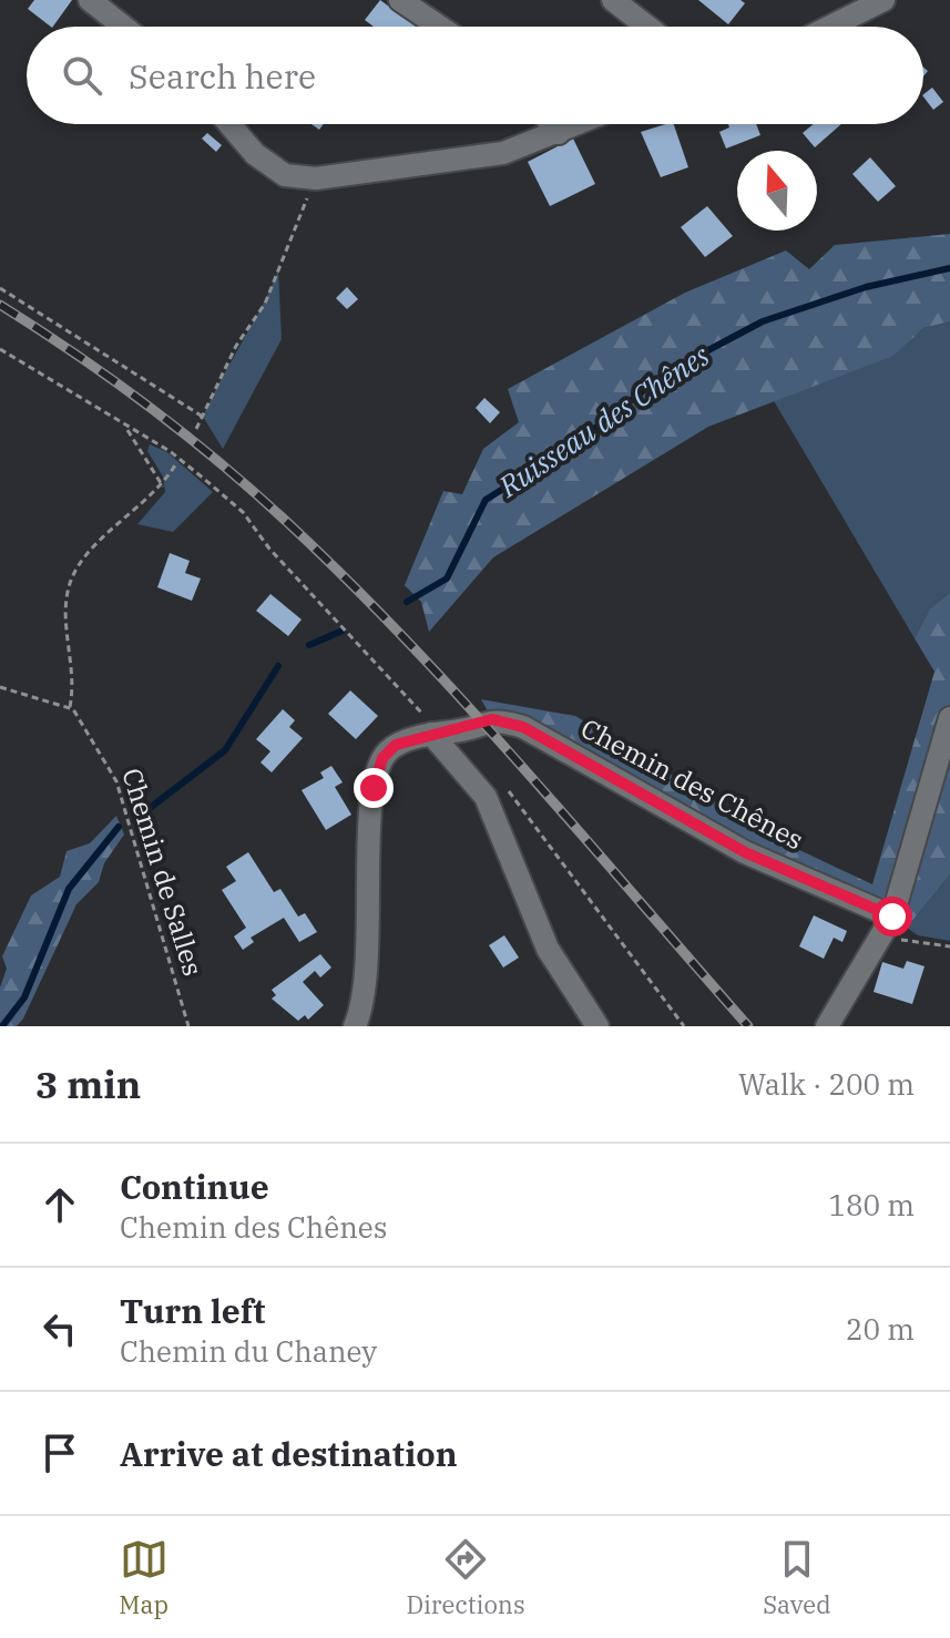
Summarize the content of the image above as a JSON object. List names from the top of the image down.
{
  "streets": {
    "street": ["Chemin des Chênes"],
    "path": ["Chemin de Salles"]
  },
  "water": ["Ruisseau des Chênes"],
  "north": "top",
  "page": {
    "search": "Search here",
    "heading": ["3 min", "Walk · 200 m"],
    "list": [
      ["Continue", "Chemin des Chênes", "180 m"],
      ["Turn left", "Chemin du Chaney", "20 m"],
      "Arrive at destination"
    ],
    "nav": ["Map", "Directions", "Saved"]
  }
}
